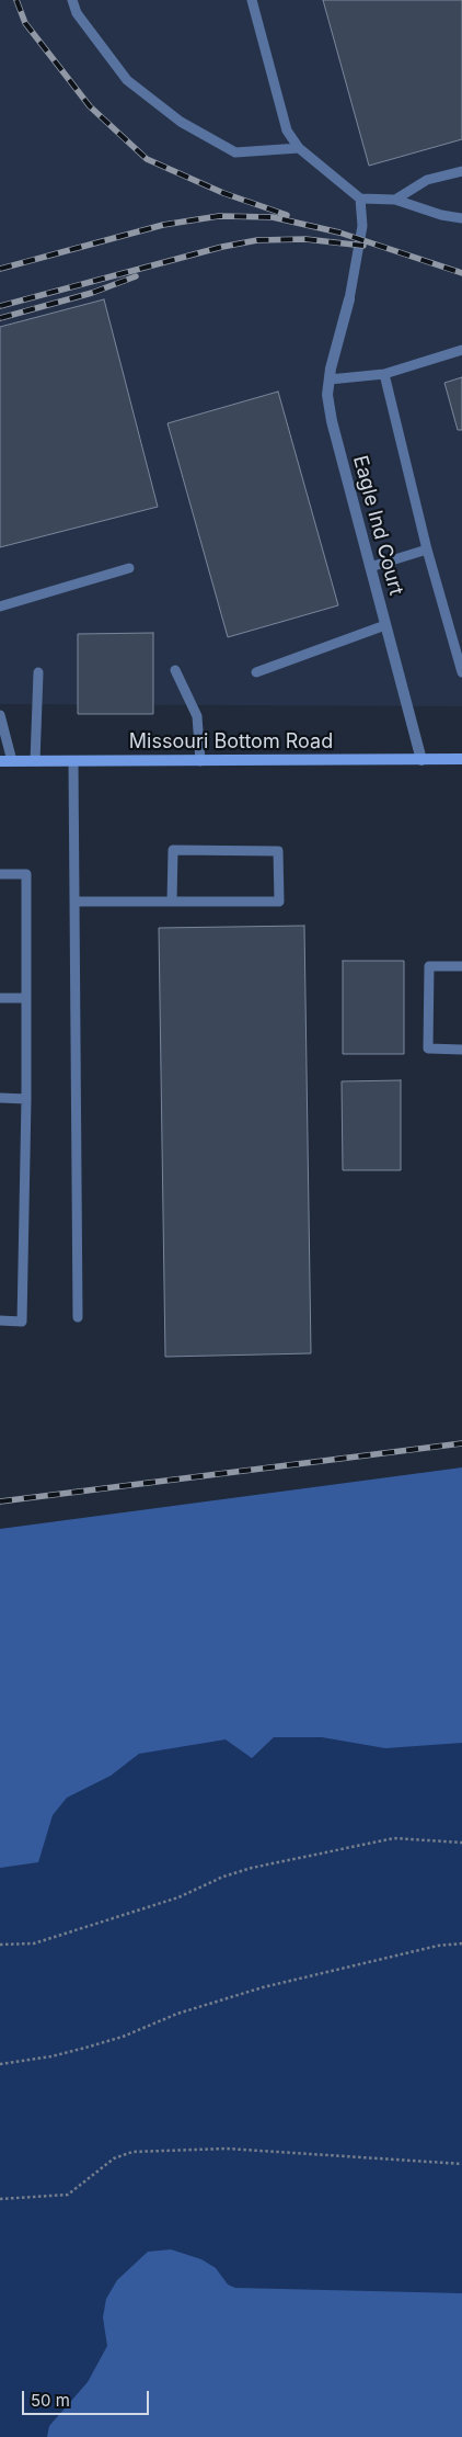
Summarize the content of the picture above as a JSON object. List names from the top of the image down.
{
  "streets": {
    "street": ["Eagle Ind Court", "Missouri Bottom Road"]
  },
  "crossings": [
    ["Eagle Ind Court", "Missouri Bottom Road"]
  ],
  "scale_bar": "50 m"
}
